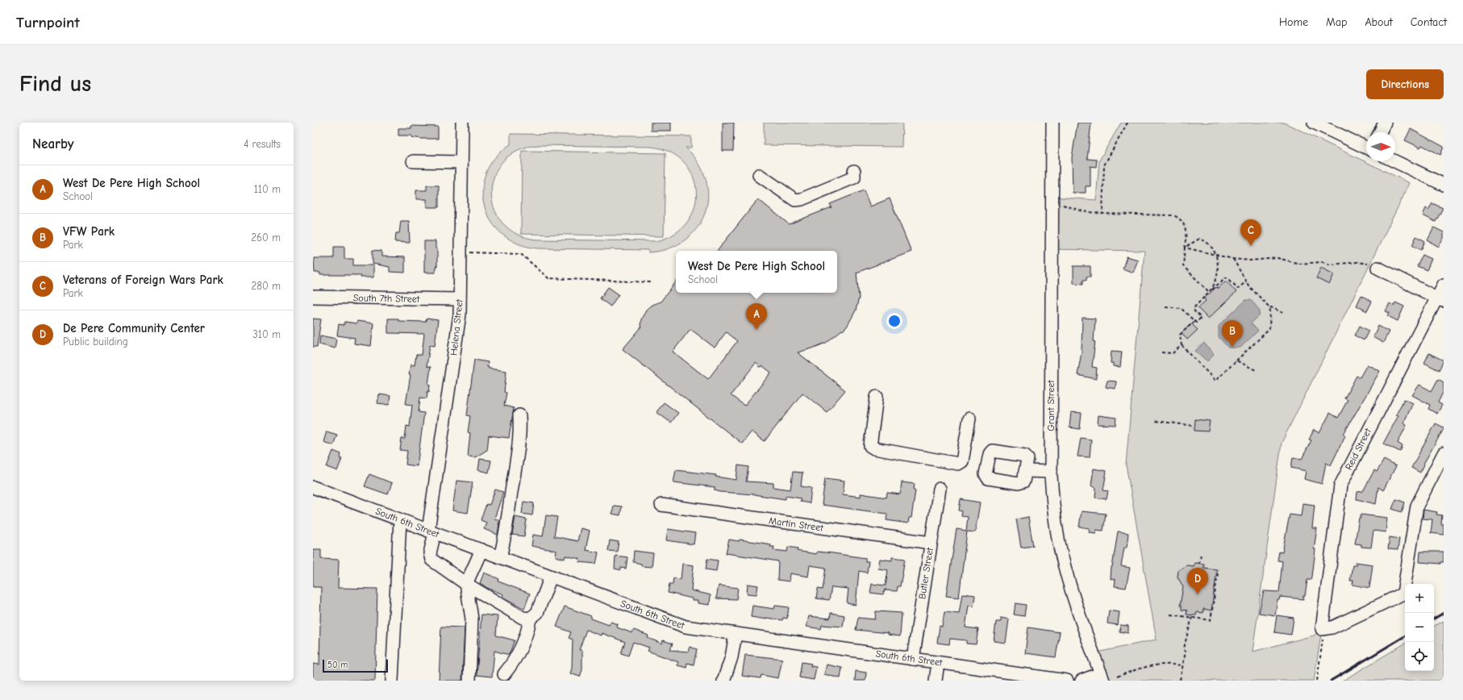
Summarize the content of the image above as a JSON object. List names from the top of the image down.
{
  "streets": {
    "street": [
      "South 7th Street",
      "Helena Street",
      "Grant Street",
      "Reid Street",
      "South 6th Street",
      "Martin Street",
      "Butler Street"
    ]
  },
  "crossings": [
    ["South 7th Street", "Helena Street"],
    ["Helena Street", "South 6th Street"],
    ["South 6th Street", "Butler Street"],
    ["Martin Street", "Butler Street"]
  ],
  "scale_bar": "50 m",
  "north": "right",
  "page": {
    "header": "Turnpoint",
    "nav": [
      "Home",
      "Map",
      "About",
      "Contact"
    ],
    "buttons": "Directions",
    "title": "Find us",
    "heading": ["Nearby", "4 results"],
    "list": [
      {
        "mark": "A",
        "name": "West De Pere High School",
        "note": "School",
        "value": "110 m"
      },
      {
        "mark": "B",
        "name": "VFW Park",
        "note": "Park",
        "value": "260 m"
      },
      {
        "mark": "C",
        "name": "Veterans of Foreign Wars Park",
        "note": "Park",
        "value": "280 m"
      },
      {
        "mark": "D",
        "name": "De Pere Community Center",
        "note": "Public building",
        "value": "310 m"
      }
    ],
    "pins": [
      "C",
      "A",
      "B",
      "D"
    ],
    "popup": ["West De Pere High School", "School"],
    "map_buttons": ["+", "−"],
    "scale": "50 m"
  }
}
